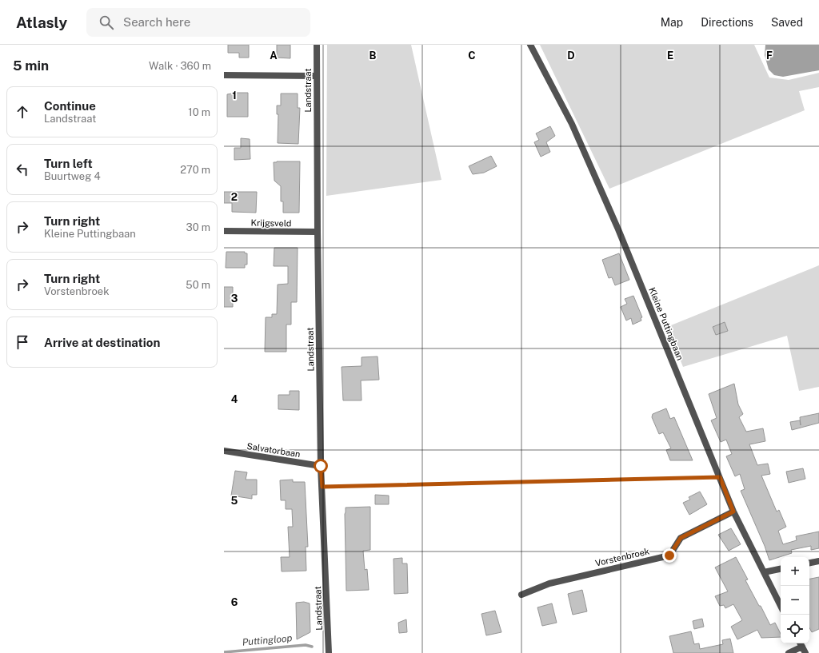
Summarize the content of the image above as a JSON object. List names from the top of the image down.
{
  "streets": {
    "street": [
      "Landstraat",
      "Krijgsveld",
      "Kleine Puttingbaan",
      "Salvatorbaan",
      "Vorstenbroek"
    ]
  },
  "crossings": [
    ["Landstraat", "Krijgsveld"],
    ["Landstraat", "Salvatorbaan"],
    ["Kleine Puttingbaan", "Vorstenbroek"]
  ],
  "water": ["Puttingloop"],
  "page": {
    "header": "Atlasly",
    "search": "Search here",
    "nav": ["Map", "Directions", "Saved"],
    "heading": ["5 min", "Walk · 360 m"],
    "list": [
      ["Continue", "Landstraat", "10 m"],
      ["Turn left", "Buurtweg 4", "270 m"],
      ["Turn right", "Kleine Puttingbaan", "30 m"],
      ["Turn right", "Vorstenbroek", "50 m"],
      "Arrive at destination"
    ],
    "map_buttons": ["+", "−"]
  },
  "grid": {
    "columns": [
      "A",
      "B",
      "C",
      "D",
      "E",
      "F"
    ],
    "rows": [
      "1",
      "2",
      "3",
      "4",
      "5",
      "6"
    ]
  }
}
